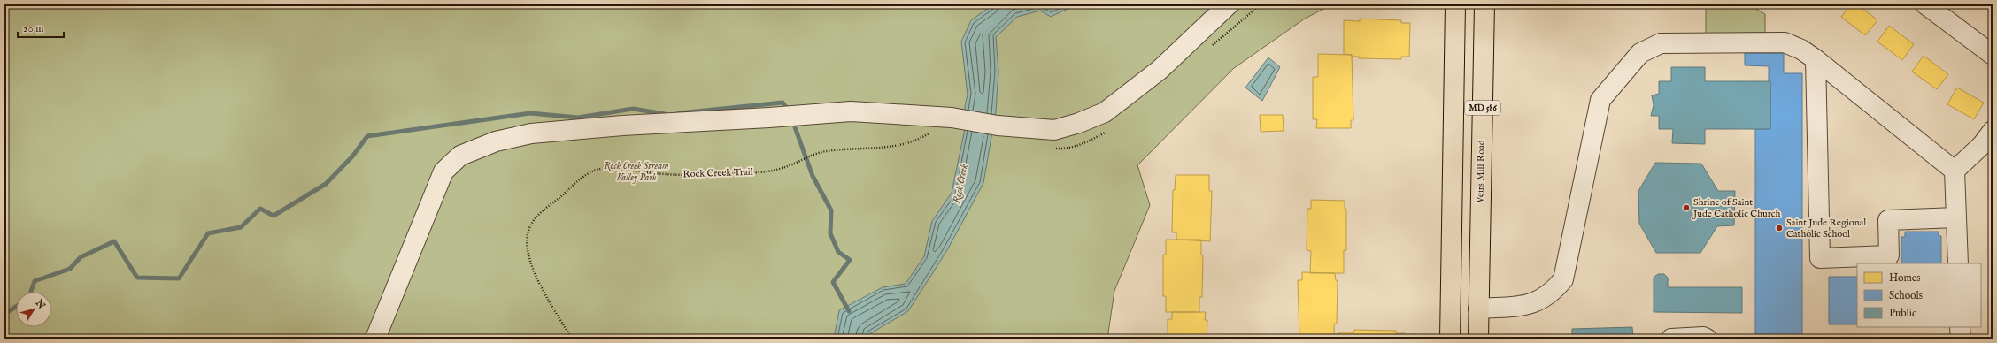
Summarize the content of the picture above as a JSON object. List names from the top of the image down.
{
  "streets": {
    "main road": ["MD 586", "Veirs Mill Road"],
    "path": ["Rock Creek Trail"]
  },
  "water": ["Rock Creek"],
  "parks": ["Rock Creek Stream Valley Park"],
  "places": ["Shrine of Saint Jude Catholic Church", "Saint Jude Regional Catholic School"],
  "legend": ["Homes", "Schools", "Public"],
  "scale_bar": "20 m",
  "north": "top right"
}
